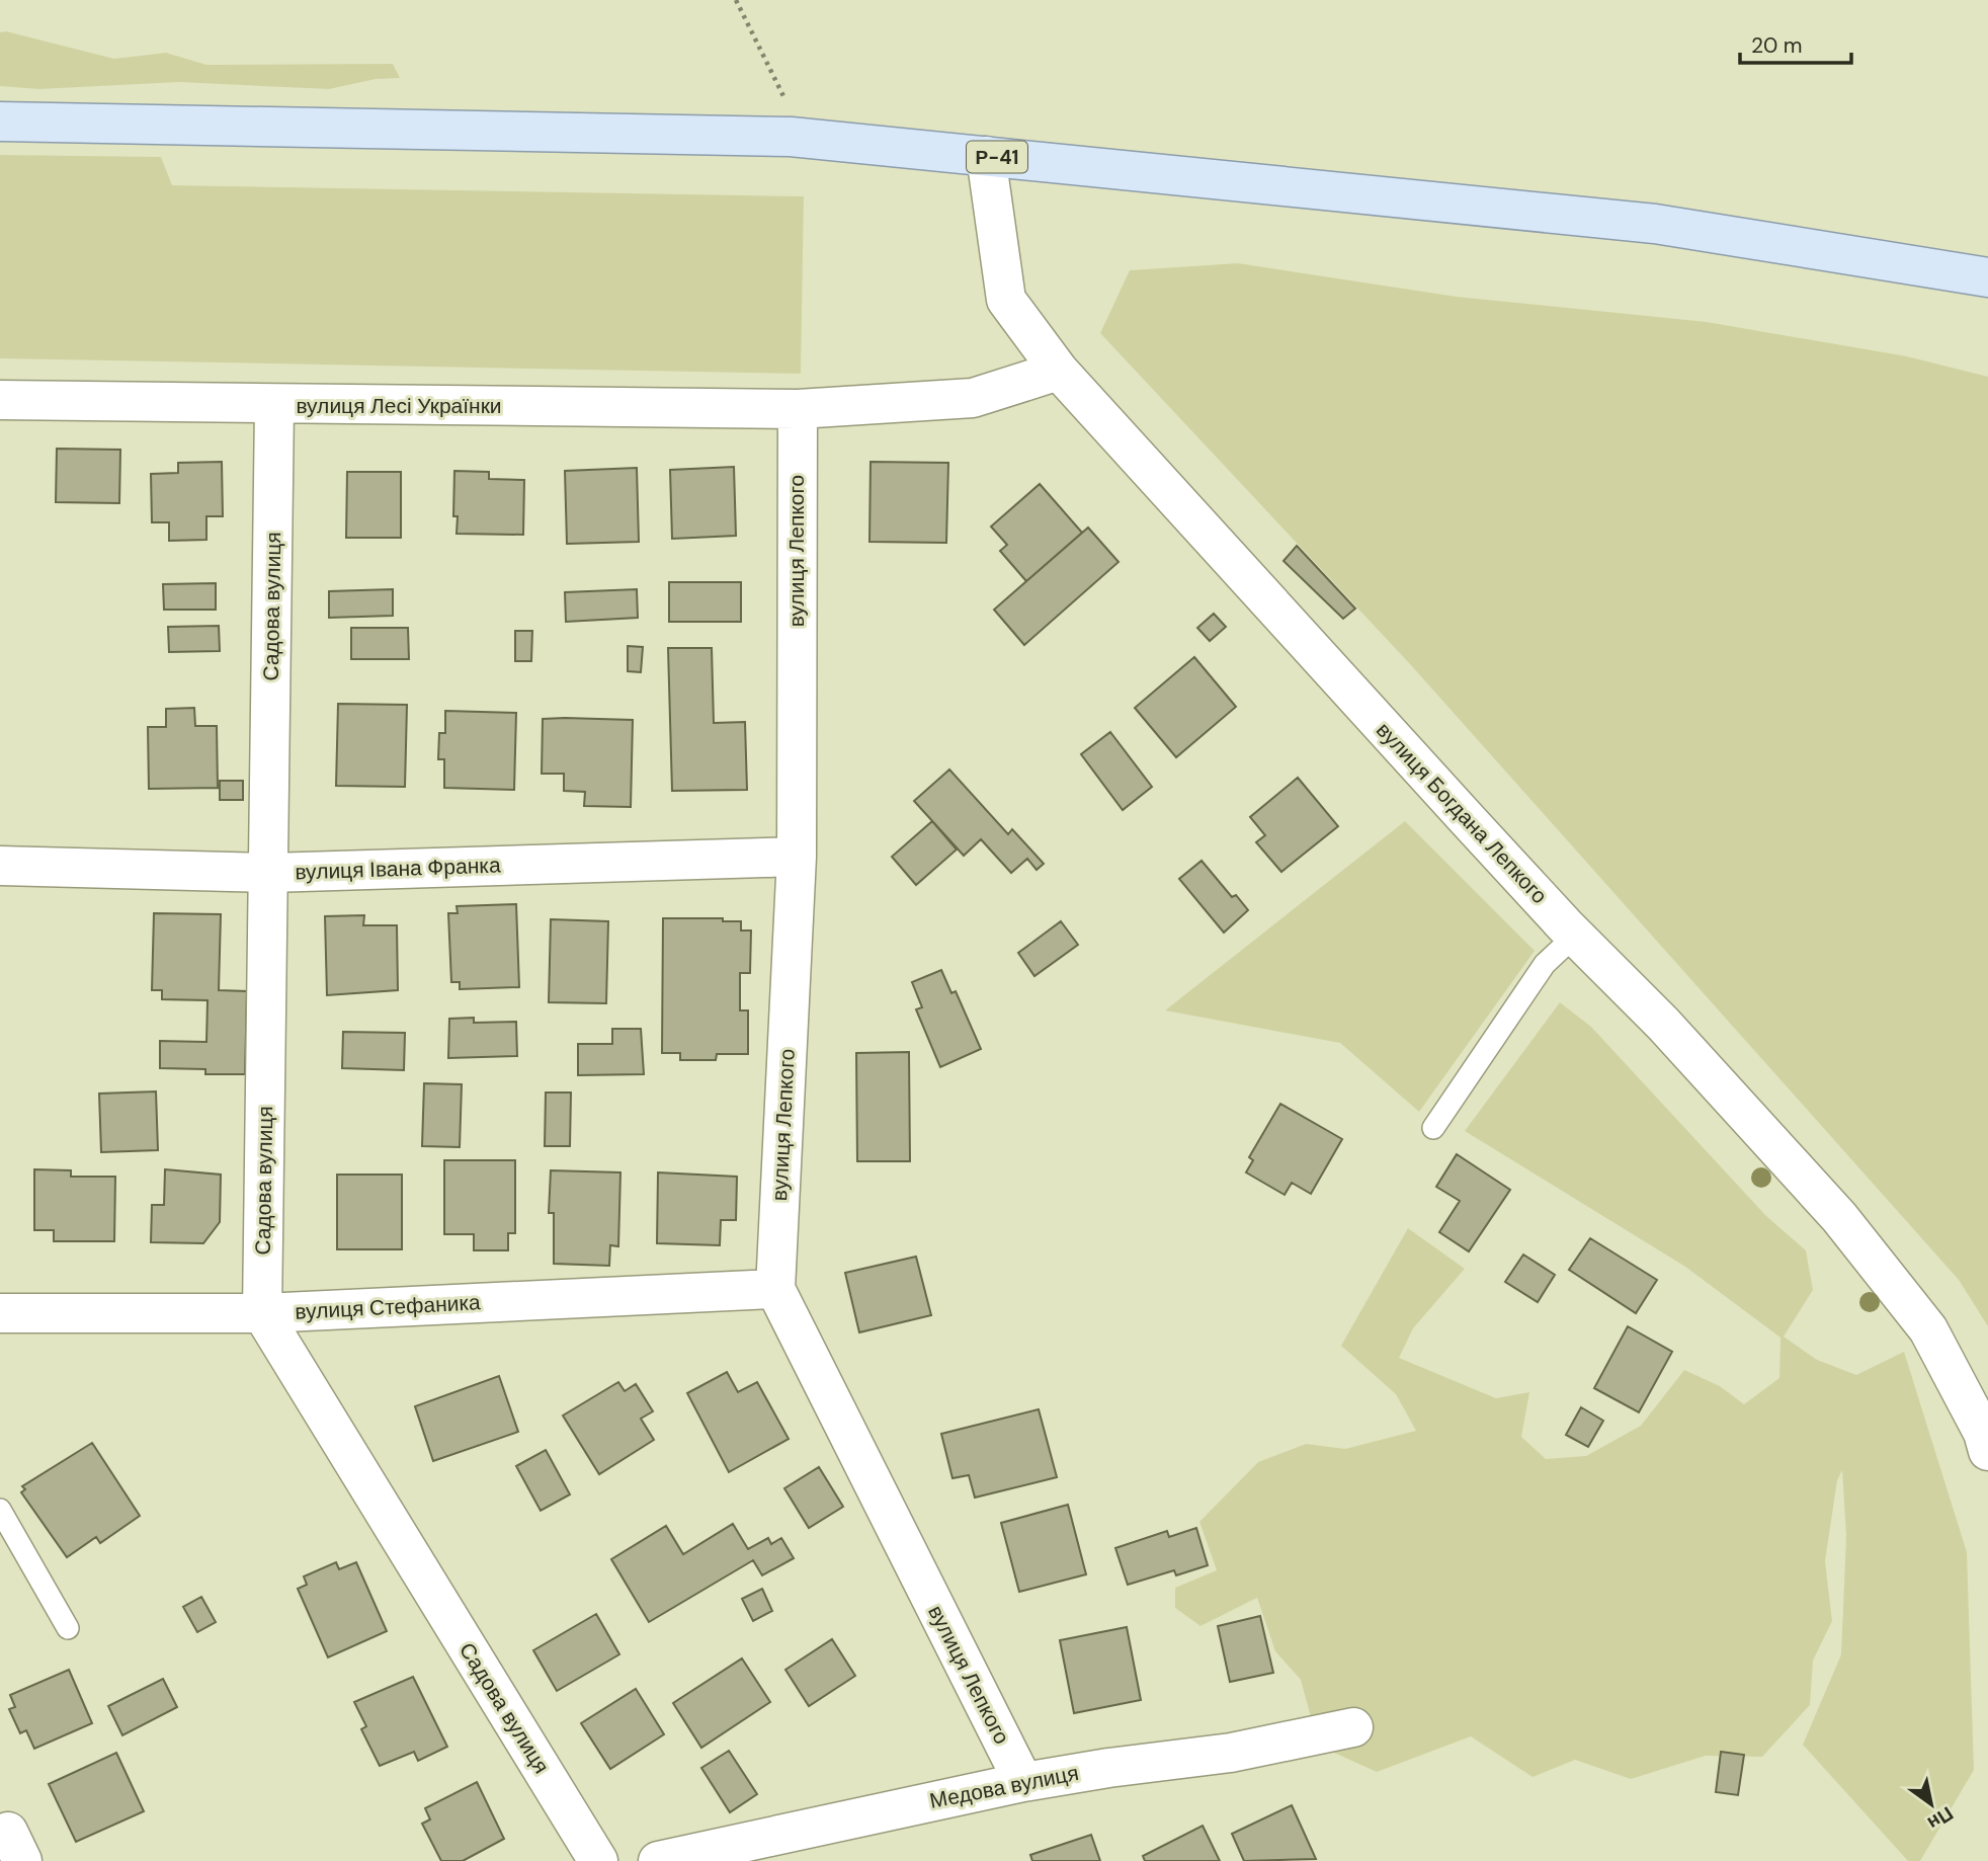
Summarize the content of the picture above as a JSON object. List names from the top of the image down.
{
  "streets": {
    "main road": ["Р-41"],
    "street": [
      "вулиця Лесі Українки",
      "вулиця Лепкого",
      "Садова вулиця",
      "вулиця Богдана Лепкого",
      "вулиця Івана Франка",
      "вулиця Стефаника",
      "Медова вулиця"
    ]
  },
  "crossings": [
    ["Р-41", "вулиця Богдана Лепкого"],
    ["вулиця Лесі Українки", "вулиця Лепкого"],
    ["вулиця Лесі Українки", "Садова вулиця"],
    ["вулиця Лесі Українки", "вулиця Богдана Лепкого"],
    ["вулиця Лепкого", "вулиця Івана Франка"],
    ["вулиця Лепкого", "вулиця Стефаника"],
    ["вулиця Лепкого", "Медова вулиця"],
    ["Садова вулиця", "вулиця Івана Франка"],
    ["Садова вулиця", "вулиця Стефаника"]
  ],
  "scale_bar": "20 m",
  "north": "bottom right"
}
